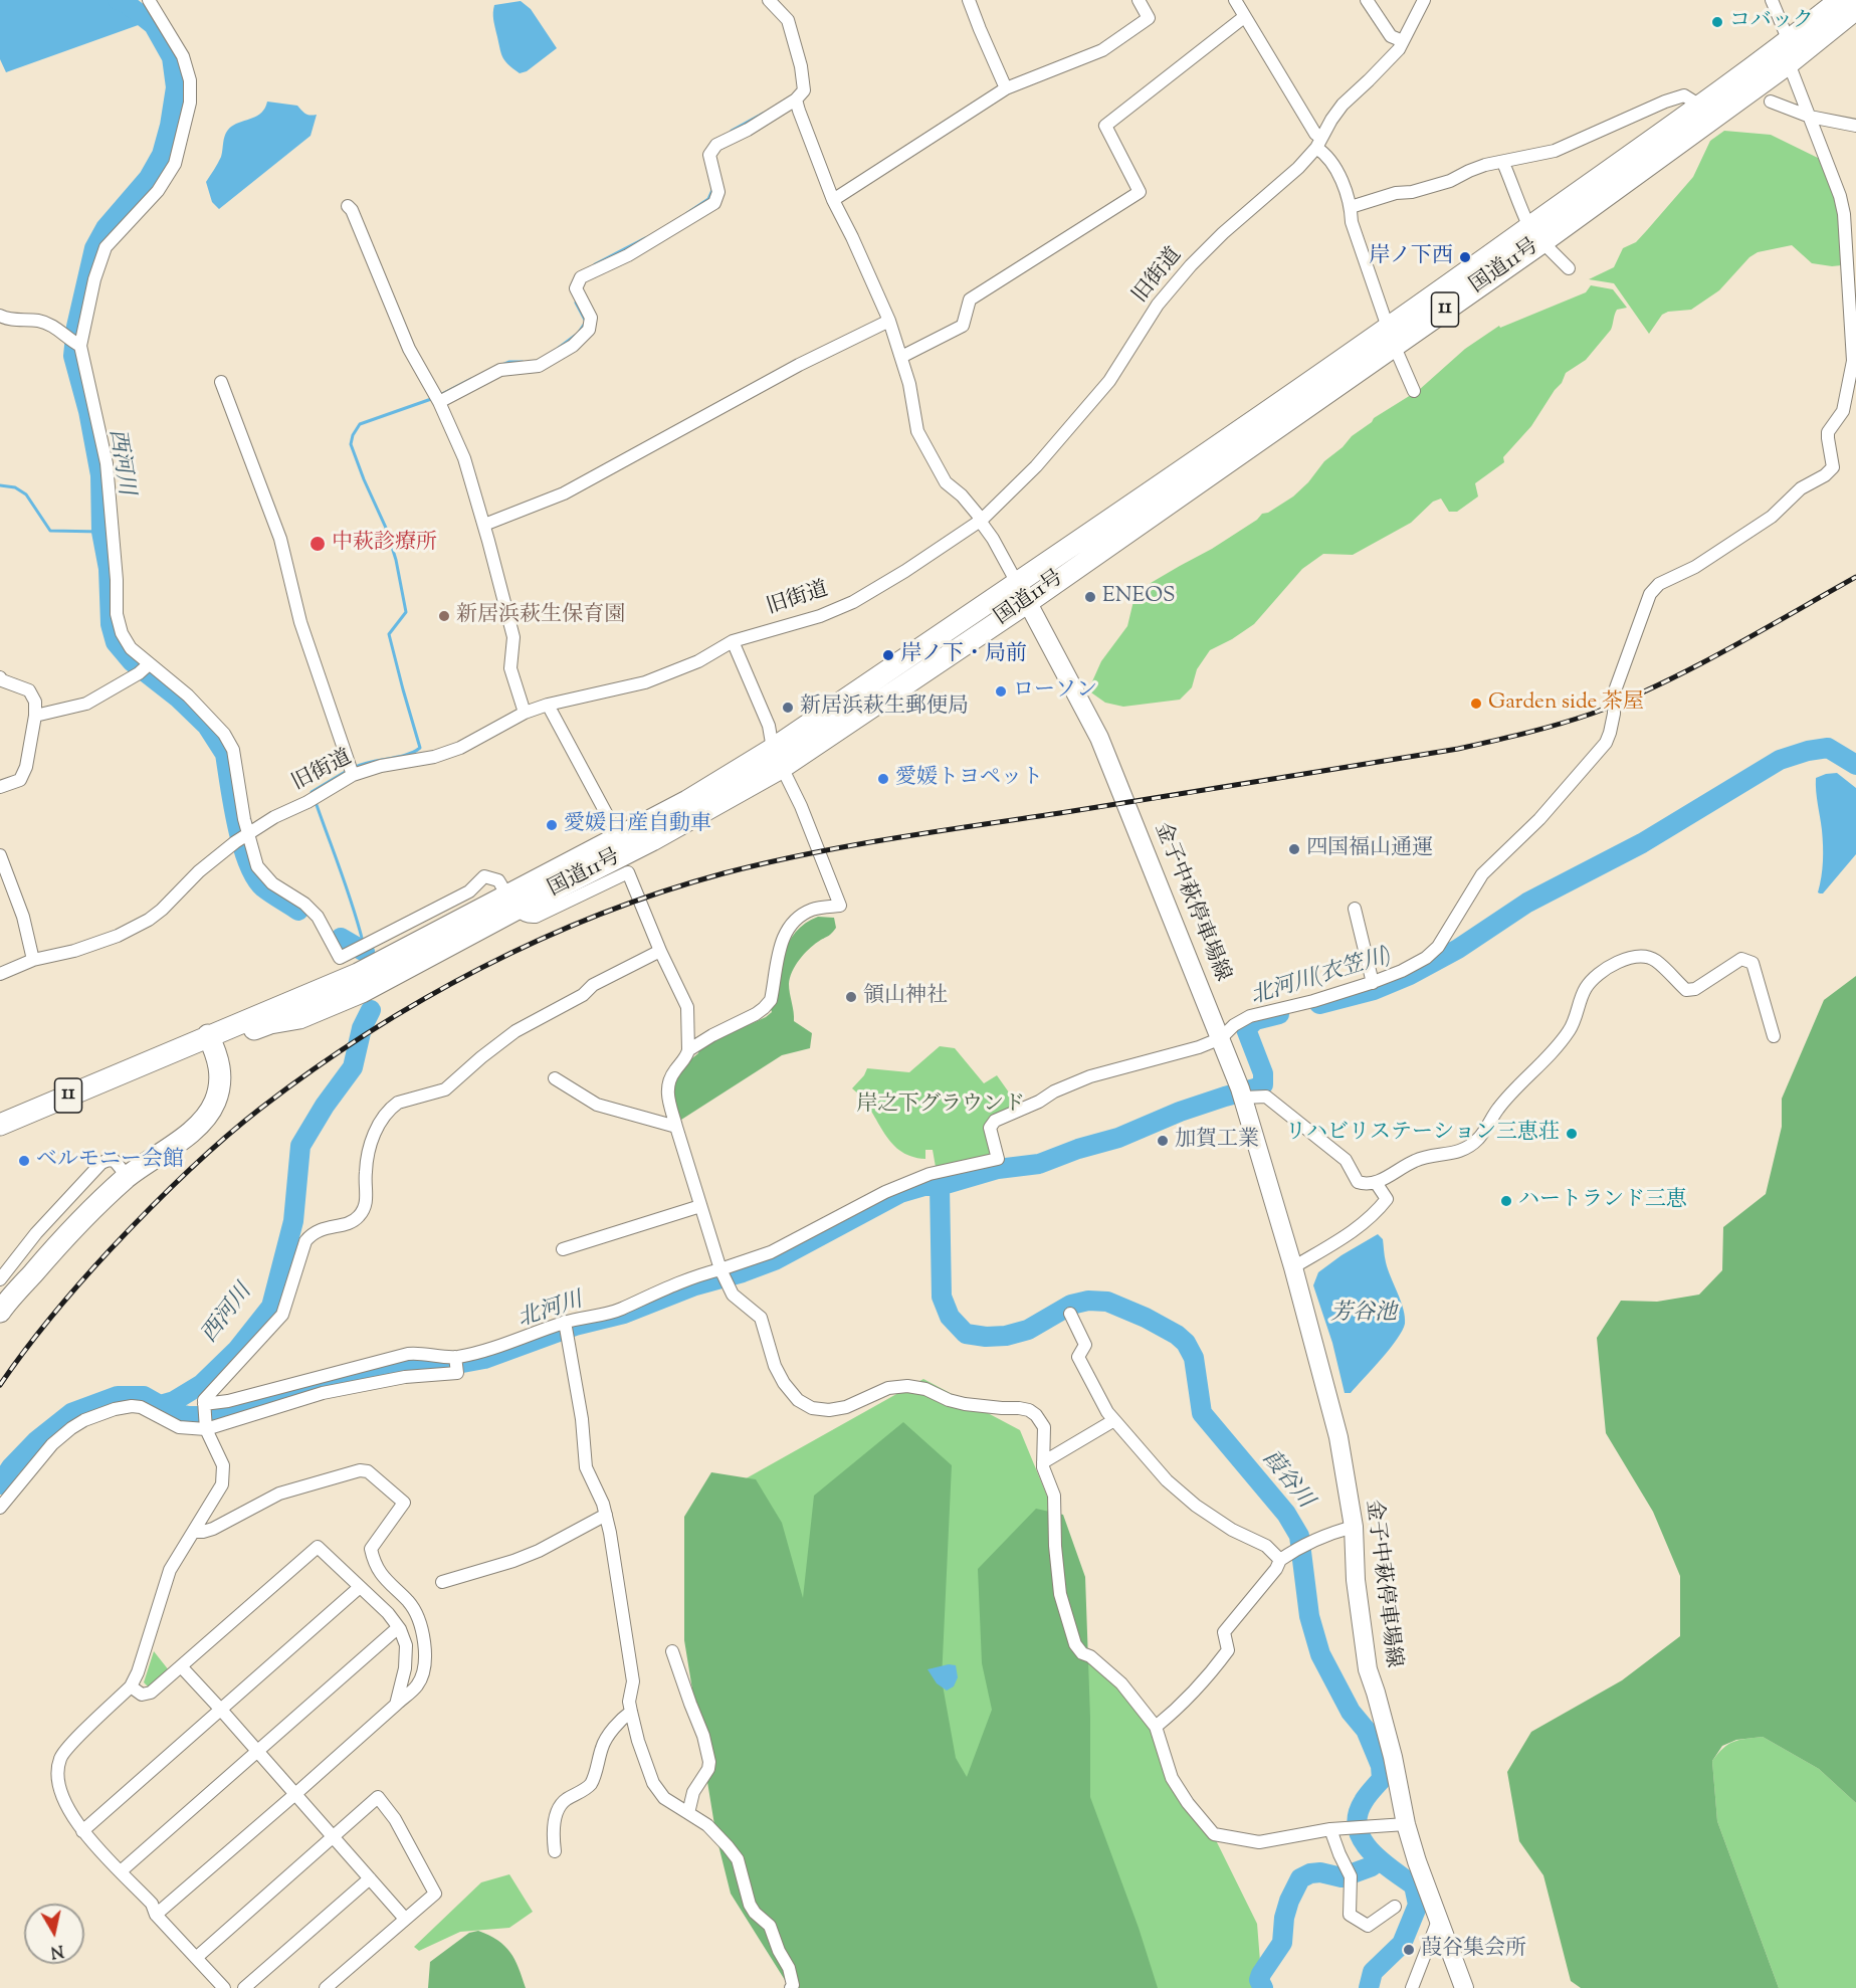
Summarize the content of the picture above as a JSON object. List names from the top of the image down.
{
  "streets": {
    "highway": ["国道11号", "11"],
    "main road": ["金子中萩停車場線"],
    "street": ["旧街道"]
  },
  "crossings": [
    ["国道11号", "金子中萩停車場線"]
  ],
  "water": [
    "西河川",
    "北河川(衣笠川)",
    "北河川",
    "芳谷池",
    "葭谷川"
  ],
  "parks": ["岸之下グラウンド"],
  "places": [
    "コバック",
    "岸ノ下西",
    "中萩診療所",
    "ENEOS",
    "新居浜萩生保育園",
    "岸ノ下・局前",
    "ローソン",
    "Garden side 茶屋",
    "新居浜萩生郵便局",
    "愛媛トヨペット",
    "愛媛日産自動車",
    "四国福山通運",
    "領山神社",
    "リハビリステーション三恵荘",
    "加賀工業",
    "ベルモニー会館",
    "ハートランド三恵",
    "葭谷集会所"
  ],
  "north": "bottom"
}
